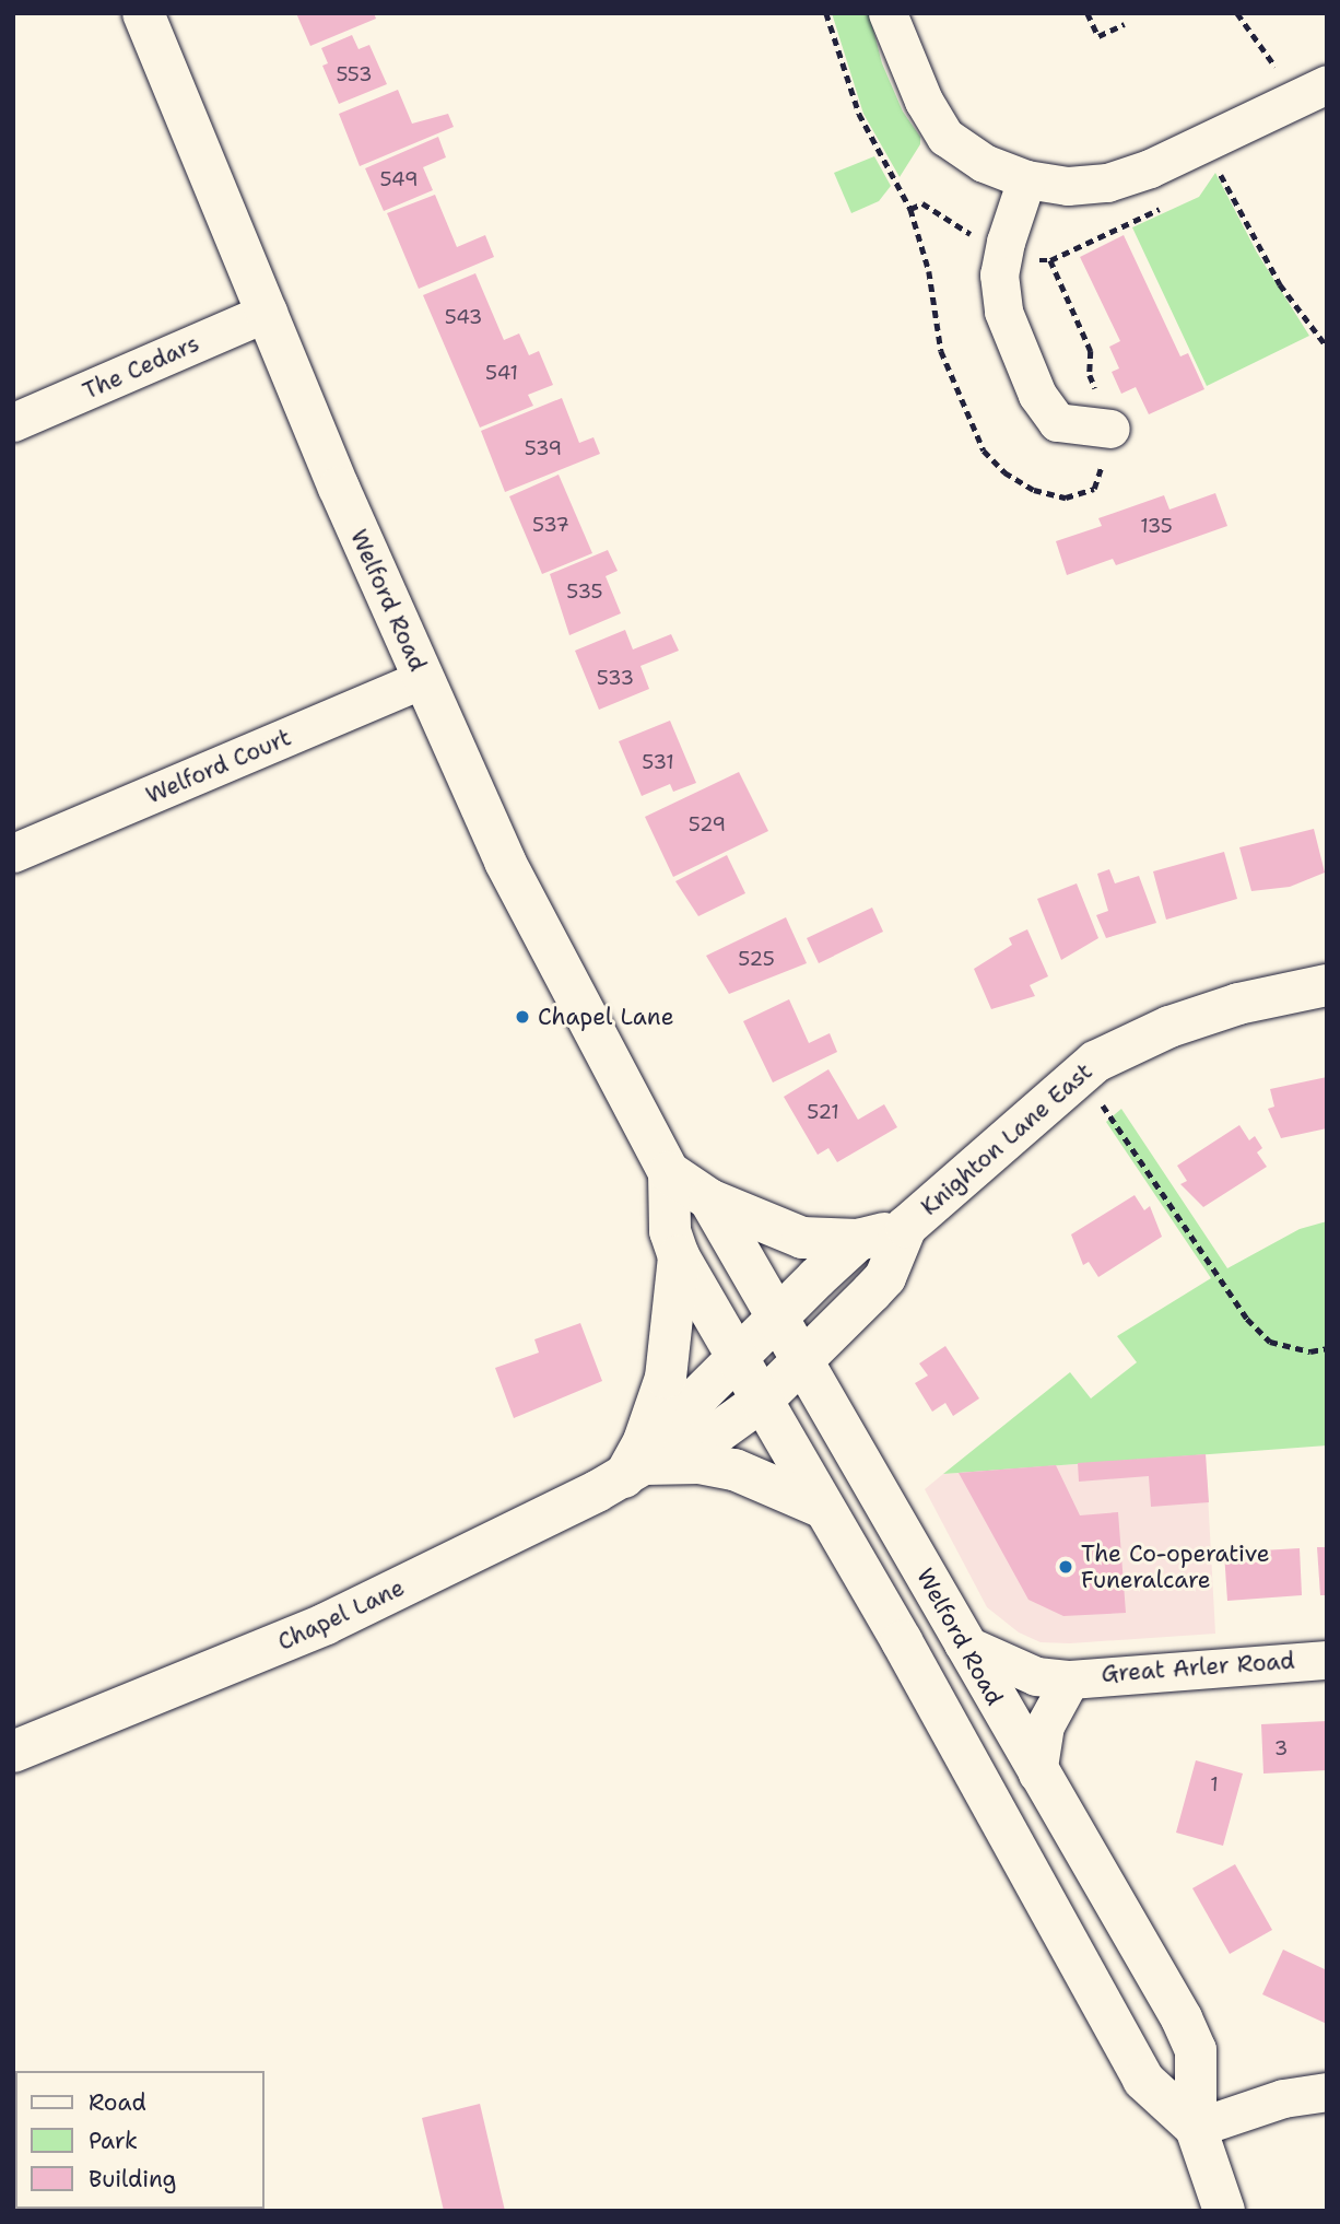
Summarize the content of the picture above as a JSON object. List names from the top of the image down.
{
  "streets": {
    "main road": ["Welford Road", "Knighton Lane East", "Chapel Lane"],
    "street": ["The Cedars", "Welford Court", "Great Arler Road"]
  },
  "crossings": [
    ["The Cedars", "Welford Road"],
    ["Welford Road", "Welford Court"],
    ["Welford Road", "Knighton Lane East"],
    ["Welford Road", "Chapel Lane"],
    ["Welford Road", "Great Arler Road"],
    ["Knighton Lane East", "Chapel Lane"]
  ],
  "places": ["Chapel Lane", "The Co-operative Funeralcare"],
  "house_numbers": [
    "553",
    "549",
    "543",
    "541",
    "539",
    "537",
    "135",
    "535",
    "533",
    "531",
    "529",
    "525",
    "521",
    "3",
    "1"
  ],
  "legend": ["Road", "Park", "Building"]
}
